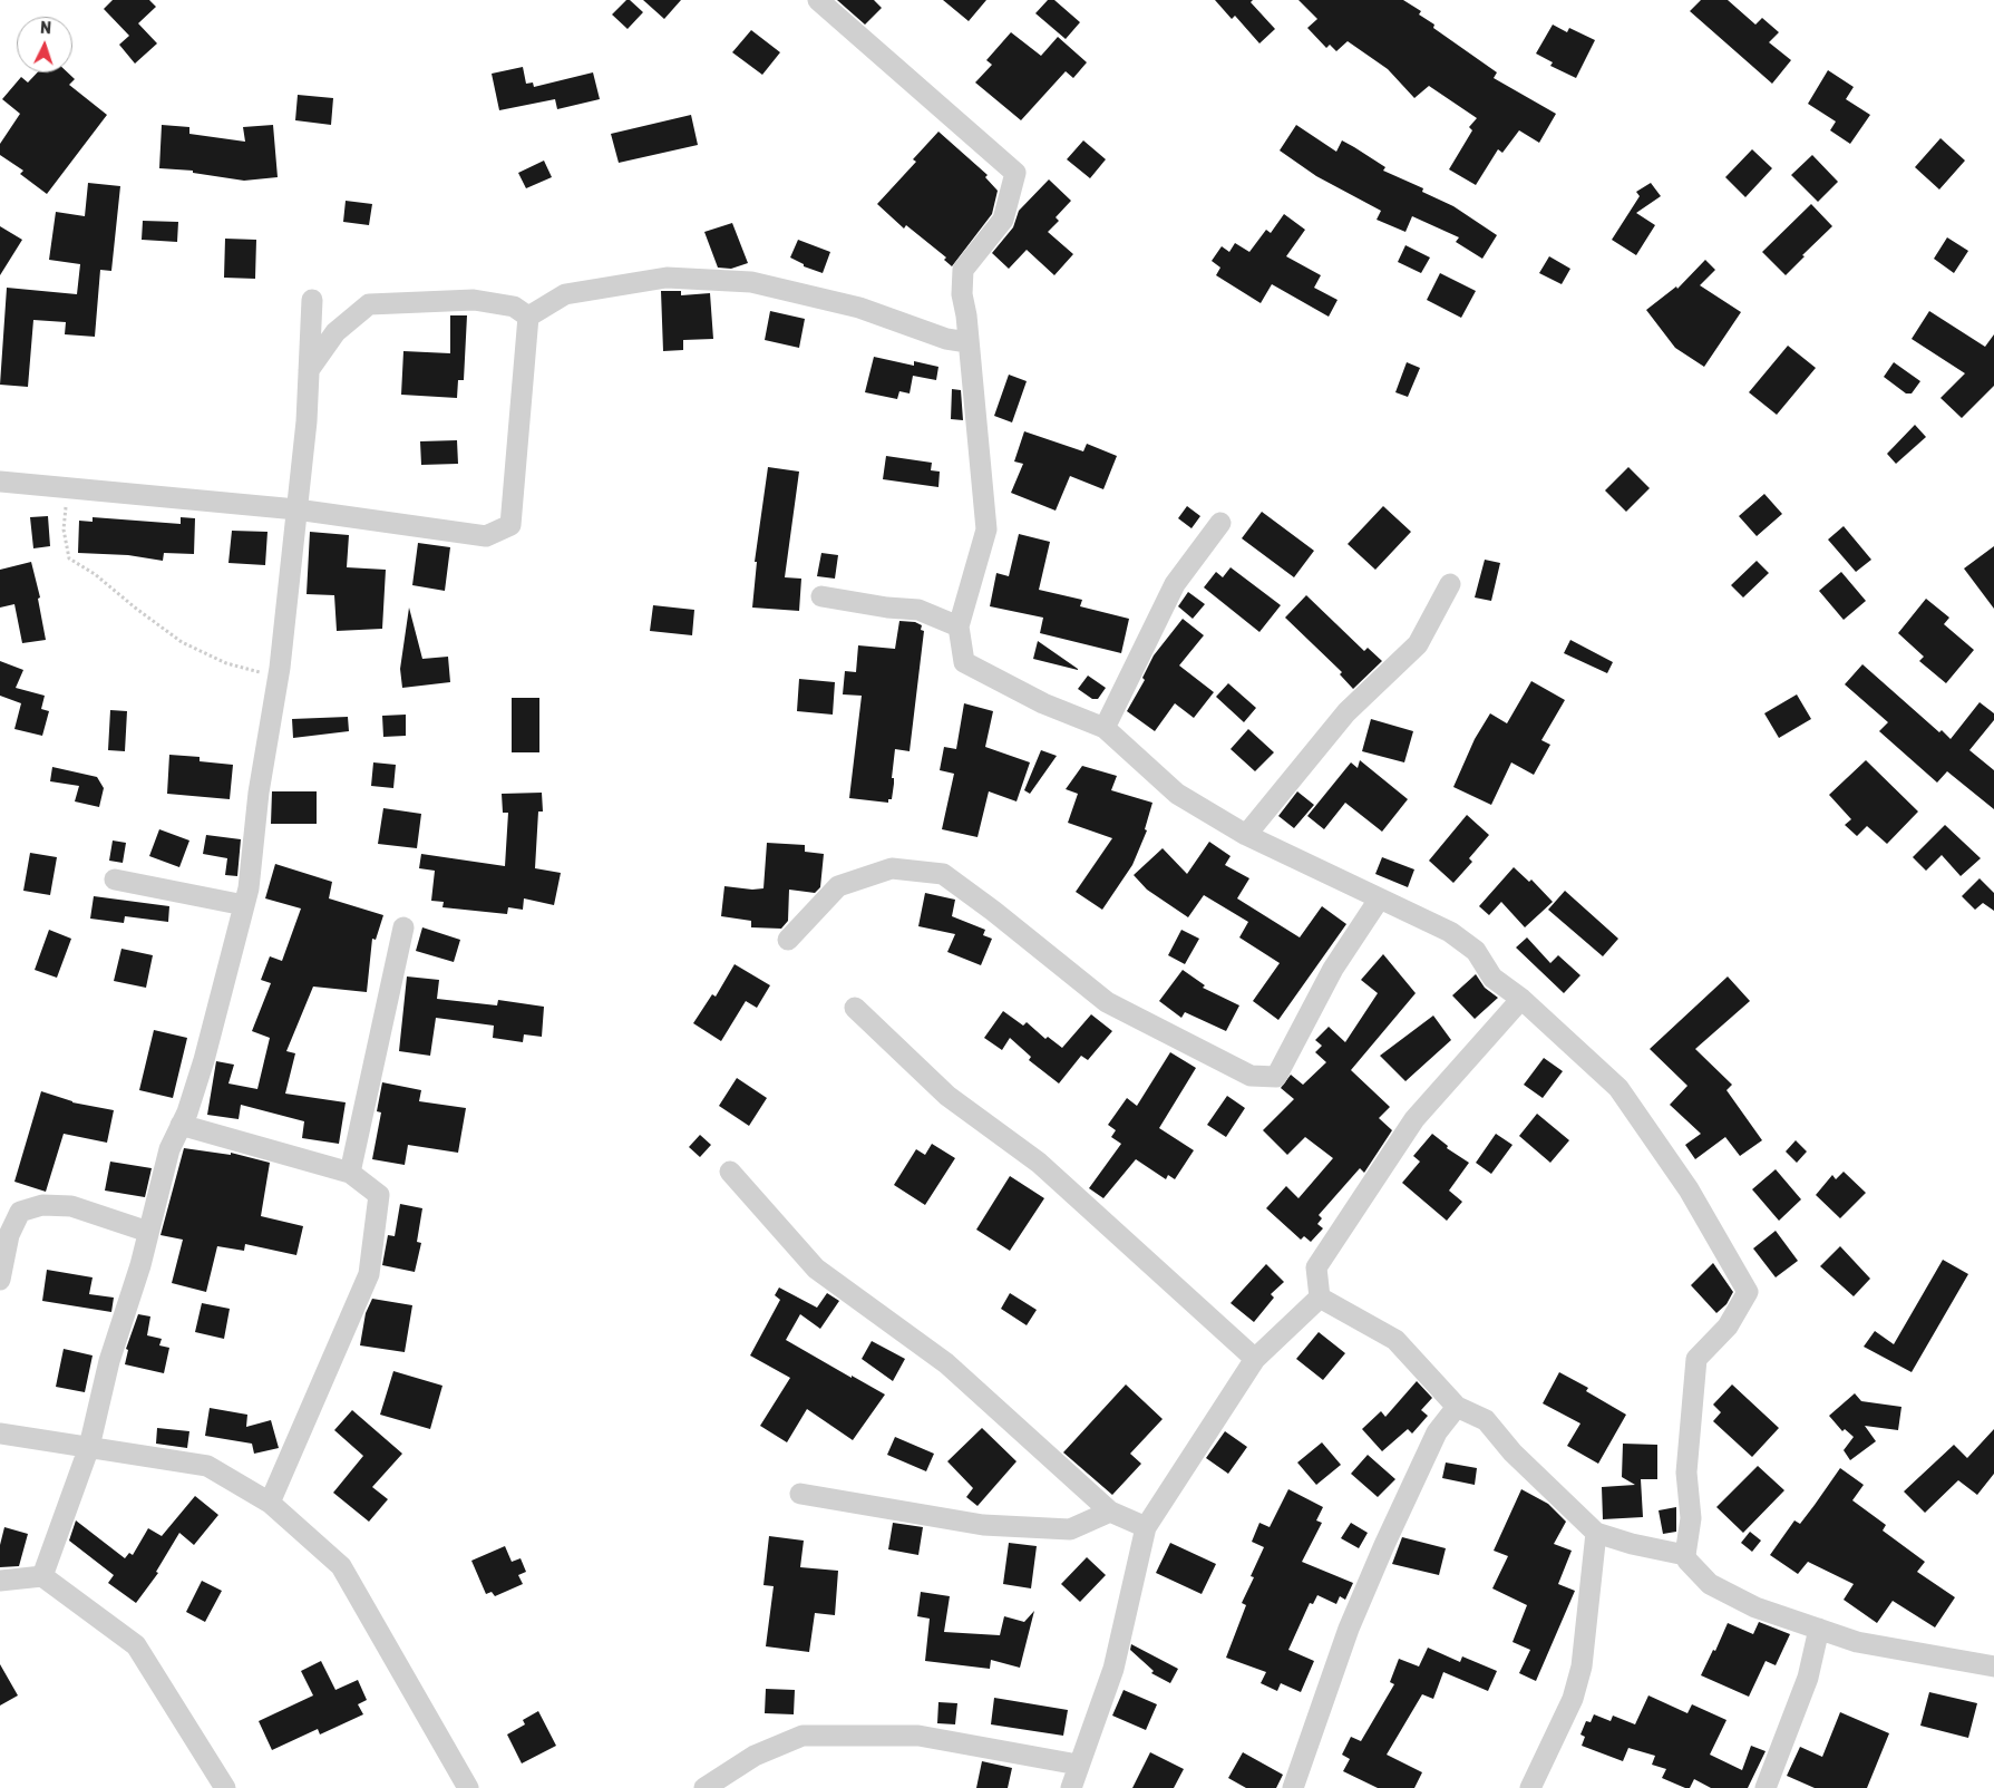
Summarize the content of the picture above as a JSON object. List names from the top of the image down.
{
  "north": "top"
}
